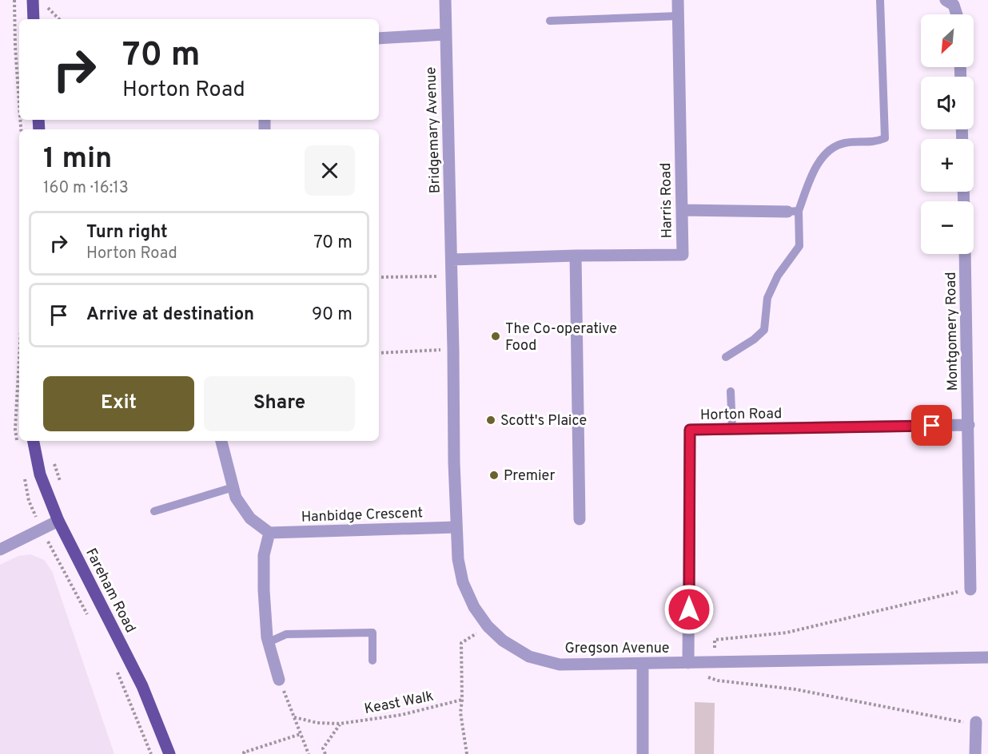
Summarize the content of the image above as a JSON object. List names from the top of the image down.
{
  "streets": {
    "main road": ["Fareham Road"],
    "street": [
      "Bridgemary Avenue",
      "Harris Road",
      "Montgomery Road",
      "Horton Road",
      "Hanbidge Crescent",
      "Gregson Avenue"
    ],
    "path": ["Keast Walk"]
  },
  "crossings": [
    ["Bridgemary Avenue", "Harris Road"],
    ["Bridgemary Avenue", "Gregson Avenue"],
    ["Harris Road", "Gregson Avenue"],
    ["Montgomery Road", "Horton Road"],
    ["Horton Road", "Gregson Avenue"],
    ["Hanbidge Crescent", "Gregson Avenue"]
  ],
  "places": ["The Co-operative Food", "Scott's Plaice", "Premier"],
  "north": "bottom left",
  "page": {
    "map_buttons": ["+", "−"],
    "turn": ["70 m", "Horton Road"],
    "heading": ["1 min", "160 m · 16:13"],
    "list": [
      {
        "name": "Turn right",
        "note": "Horton Road",
        "value": "70 m"
      },
      {
        "name": "Arrive at destination",
        "value": "90 m"
      }
    ],
    "buttons": ["Exit", "Share"]
  }
}
